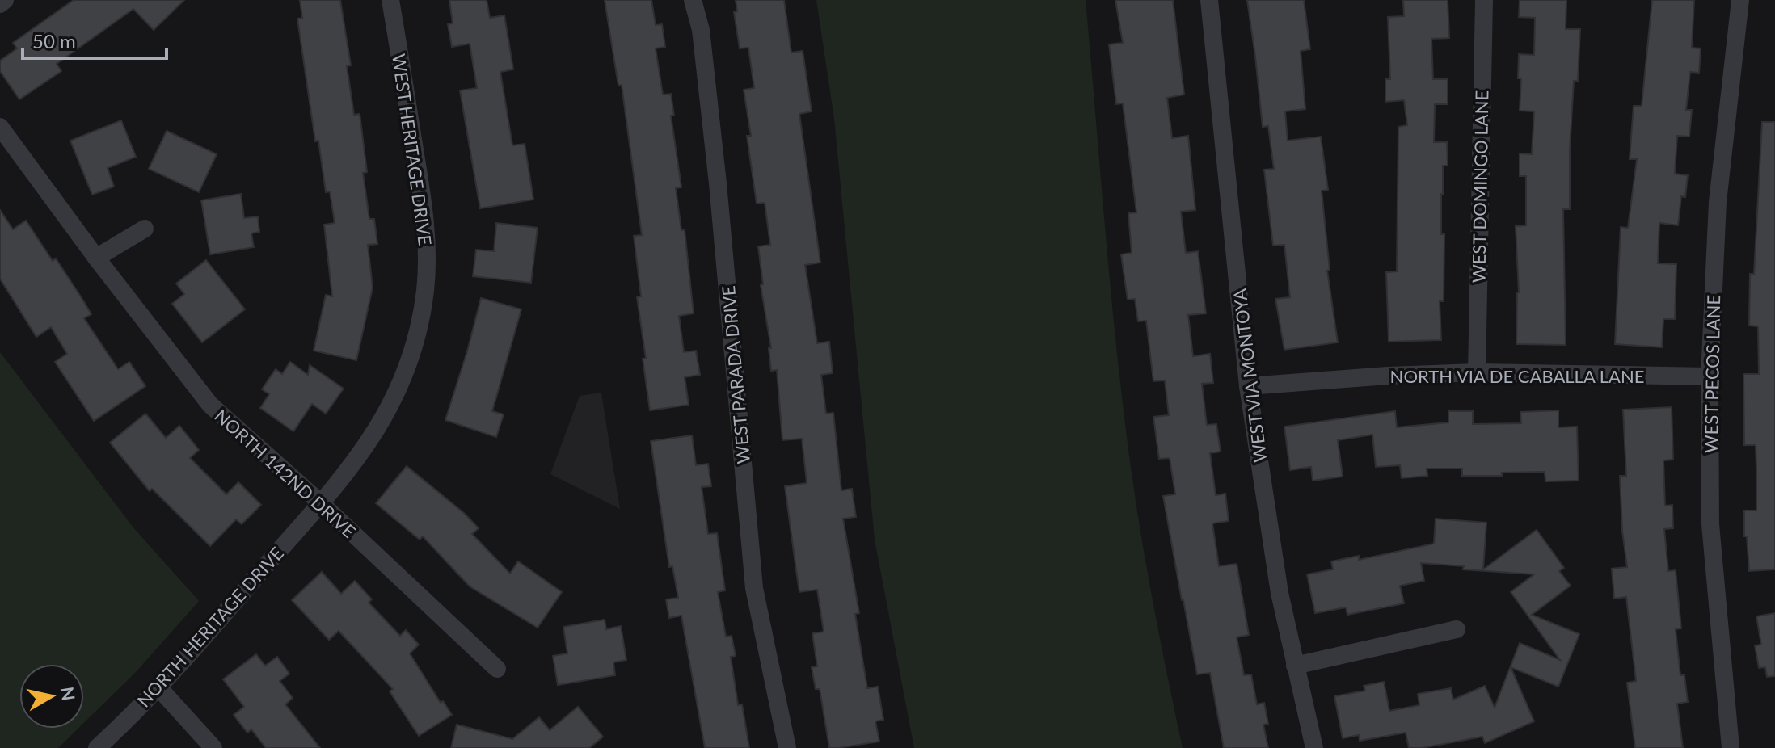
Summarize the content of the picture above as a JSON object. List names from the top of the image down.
{
  "streets": {
    "street": [
      "WEST HERITAGE DRIVE",
      "WEST DOMINGO LANE",
      "WEST PECOS LANE",
      "WEST PARADA DRIVE",
      "WEST VIA MONTOYA",
      "NORTH VIA DE CABALLA LANE",
      "NORTH 142ND DRIVE",
      "NORTH HERITAGE DRIVE"
    ]
  },
  "crossings": [
    ["WEST HERITAGE DRIVE", "NORTH 142ND DRIVE"],
    ["WEST HERITAGE DRIVE", "NORTH HERITAGE DRIVE"],
    ["WEST DOMINGO LANE", "NORTH VIA DE CABALLA LANE"],
    ["WEST PECOS LANE", "NORTH VIA DE CABALLA LANE"],
    ["WEST VIA MONTOYA", "NORTH VIA DE CABALLA LANE"],
    ["NORTH 142ND DRIVE", "NORTH HERITAGE DRIVE"]
  ],
  "scale_bar": "50 m",
  "north": "right"
}
